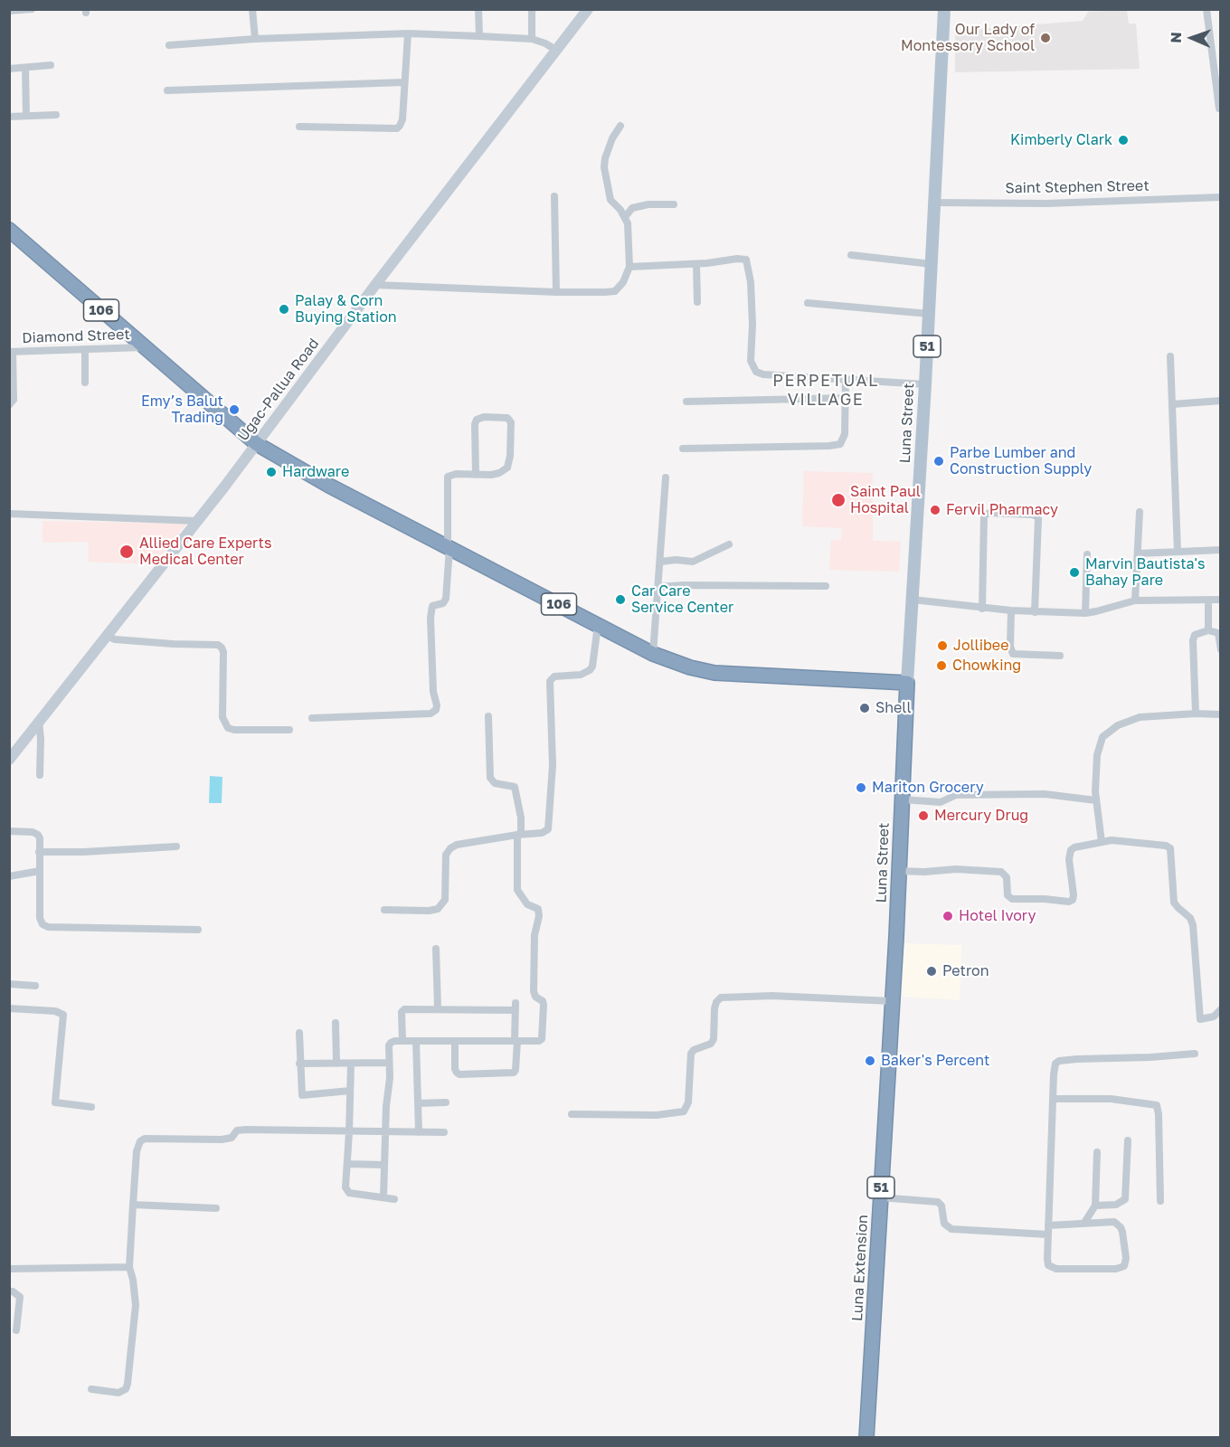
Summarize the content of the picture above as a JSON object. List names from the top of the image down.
{
  "streets": {
    "highway": [
      "106",
      "51",
      "Luna Street",
      "Luna Extension"
    ],
    "street": ["Saint Stephen Street", "Diamond Street", "Ugac-Pallua Road"]
  },
  "crossings": [
    ["Saint Stephen Street", "Luna Street"],
    ["106", "Diamond Street"],
    ["106", "Ugac-Pallua Road"],
    ["106", "Luna Street"],
    ["Luna Street", "Luna Extension"]
  ],
  "districts": ["PERPETUAL VILLAGE"],
  "places": [
    "Our Lady of Montessory School",
    "Kimberly Clark",
    "Palay & Corn Buying Station",
    "Emy’s Balut Trading",
    "Parbe Lumber and Construction Supply",
    "Hardware",
    "Saint Paul Hospital",
    "Fervil Pharmacy",
    "Allied Care Experts Medical Center",
    "Marvin Bautista's Bahay Pare",
    "Car Care Service Center",
    "Jollibee",
    "Chowking",
    "Shell",
    "Mariton Grocery",
    "Mercury Drug",
    "Hotel Ivory",
    "Petron",
    "Baker's Percent"
  ],
  "north": "left"
}
